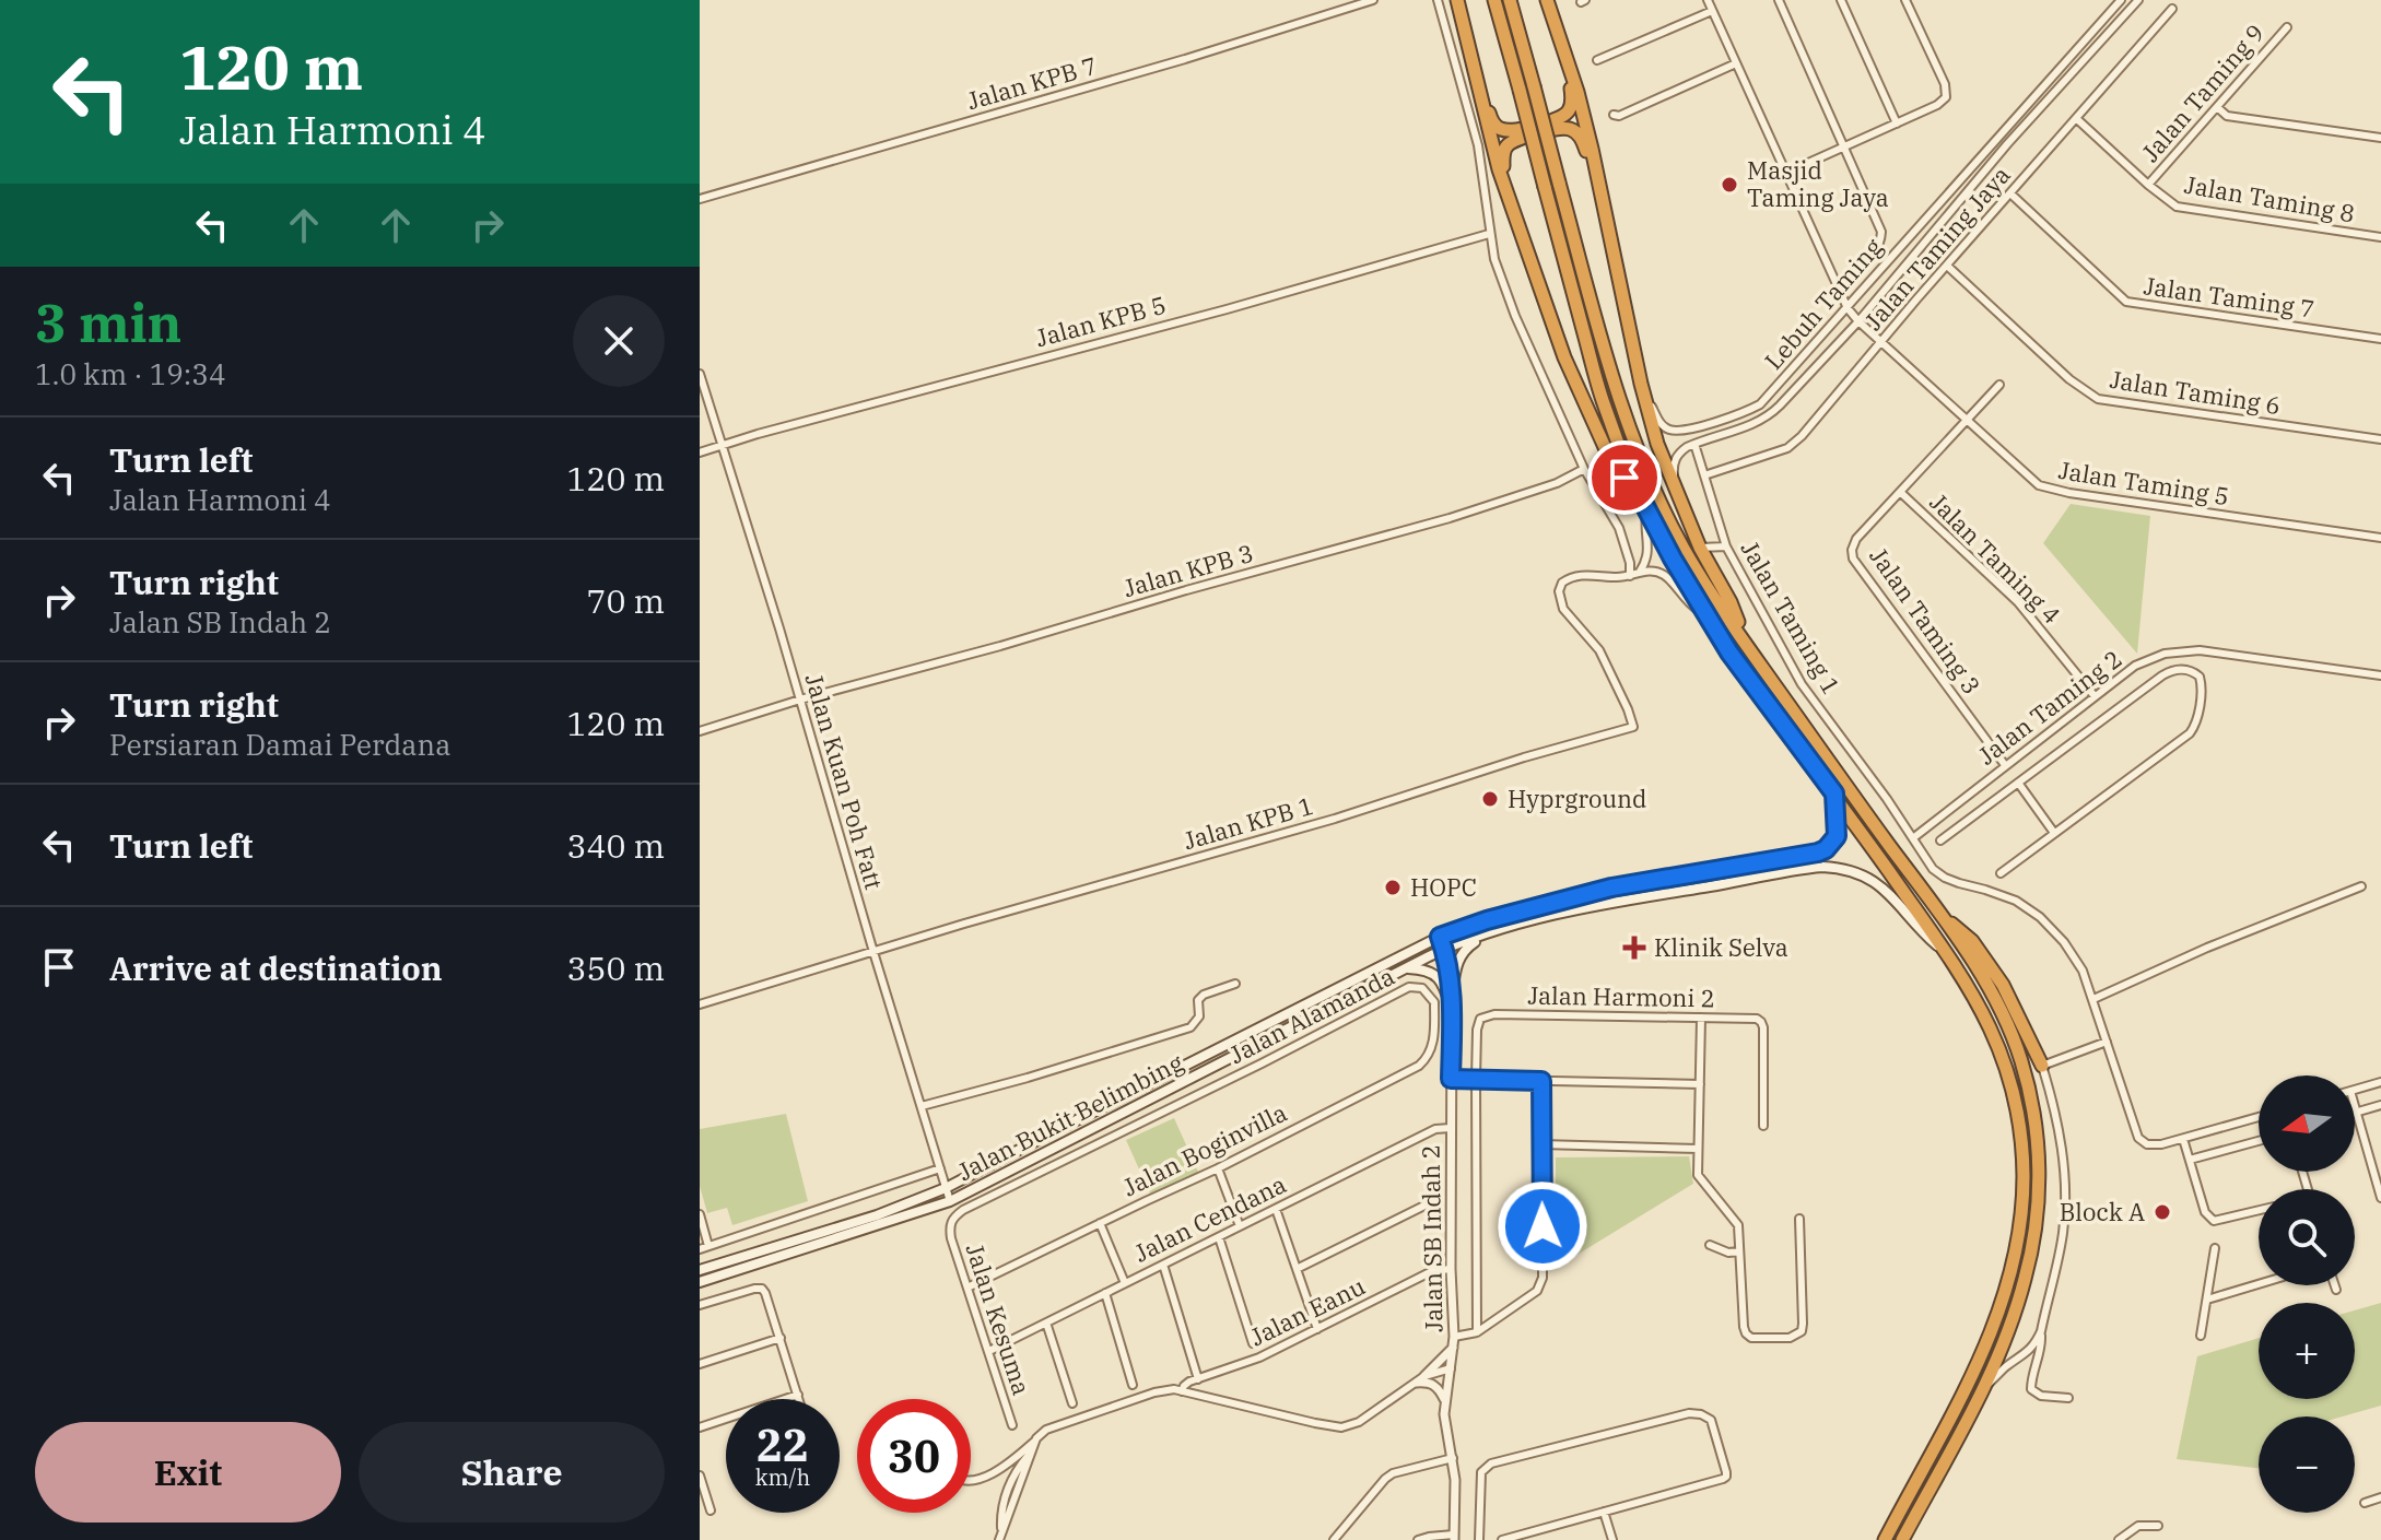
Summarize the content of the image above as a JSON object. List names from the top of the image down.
{
  "streets": {
    "main road": ["Jalan Bukit Belimbing"],
    "street": [
      "Jalan KPB 7",
      "Jalan Taming 9",
      "Jalan Taming 8",
      "Jalan Taming Jaya",
      "Jalan Taming 7",
      "Lebuh Taming",
      "Jalan KPB 5",
      "Jalan Taming 6",
      "Jalan Taming 5",
      "Jalan Taming 4",
      "Jalan KPB 3",
      "Jalan Taming 1",
      "Jalan Taming 3",
      "Jalan Taming 2",
      "Jalan Kuan Poh Fatt",
      "Jalan KPB 1",
      "Jalan Harmoni 2",
      "Jalan Alamanda",
      "Jalan Boginvilla",
      "Jalan Cendana",
      "Jalan SB Indah 2",
      "Jalan Eanu",
      "Jalan Kesuma"
    ]
  },
  "crossings": [
    ["Jalan Taming 9", "Jalan Taming 8"],
    ["Jalan Taming 8", "Jalan Taming Jaya"],
    ["Jalan Taming Jaya", "Jalan Taming 7"],
    ["Jalan Taming Jaya", "Jalan Taming 6"],
    ["Jalan Taming Jaya", "Jalan Taming 5"],
    ["Jalan Taming Jaya", "Jalan Taming 1"],
    ["Lebuh Taming", "Jalan Taming 5"],
    ["Lebuh Taming", "Jalan Taming 1"],
    ["Jalan KPB 5", "Jalan Kuan Poh Fatt"],
    ["Jalan Taming 5", "Jalan Taming 3"],
    ["Jalan Taming 4", "Jalan Taming 3"],
    ["Jalan Taming 4", "Jalan Taming 2"],
    ["Jalan KPB 3", "Jalan Kuan Poh Fatt"],
    ["Jalan Taming 1", "Jalan Taming 2"],
    ["Jalan Taming 3", "Jalan Taming 2"],
    ["Jalan Kuan Poh Fatt", "Jalan KPB 1"],
    ["Jalan Kuan Poh Fatt", "Jalan Bukit Belimbing"],
    ["Jalan Alamanda", "Jalan Boginvilla"],
    ["Jalan Alamanda", "Jalan Kesuma"],
    ["Jalan Bukit Belimbing", "Jalan SB Indah 2"],
    ["Jalan Boginvilla", "Jalan Kesuma"],
    ["Jalan Cendana", "Jalan SB Indah 2"],
    ["Jalan Cendana", "Jalan Kesuma"],
    ["Jalan SB Indah 2", "Jalan Eanu"]
  ],
  "places": {
    "other": [
      "Masjid Taming Jaya",
      "Hyprground",
      "HOPC",
      "Block A"
    ],
    "health": ["Klinik Selva"]
  },
  "north": "left",
  "page": {
    "turn": ["120 m", "Jalan Harmoni 4"],
    "heading": ["3 min", "1.0 km · 19:34"],
    "list": [
      {
        "name": "Turn left",
        "note": "Jalan Harmoni 4",
        "value": "120 m"
      },
      {
        "name": "Turn right",
        "note": "Jalan SB Indah 2",
        "value": "70 m"
      },
      {
        "name": "Turn right",
        "note": "Persiaran Damai Perdana",
        "value": "120 m"
      },
      {
        "name": "Turn left",
        "value": "340 m"
      },
      {
        "name": "Arrive at destination",
        "value": "350 m"
      }
    ],
    "map_buttons": ["+", "−"],
    "speed": "22 km/h",
    "limit": "30",
    "buttons": ["Exit", "Share"]
  }
}
